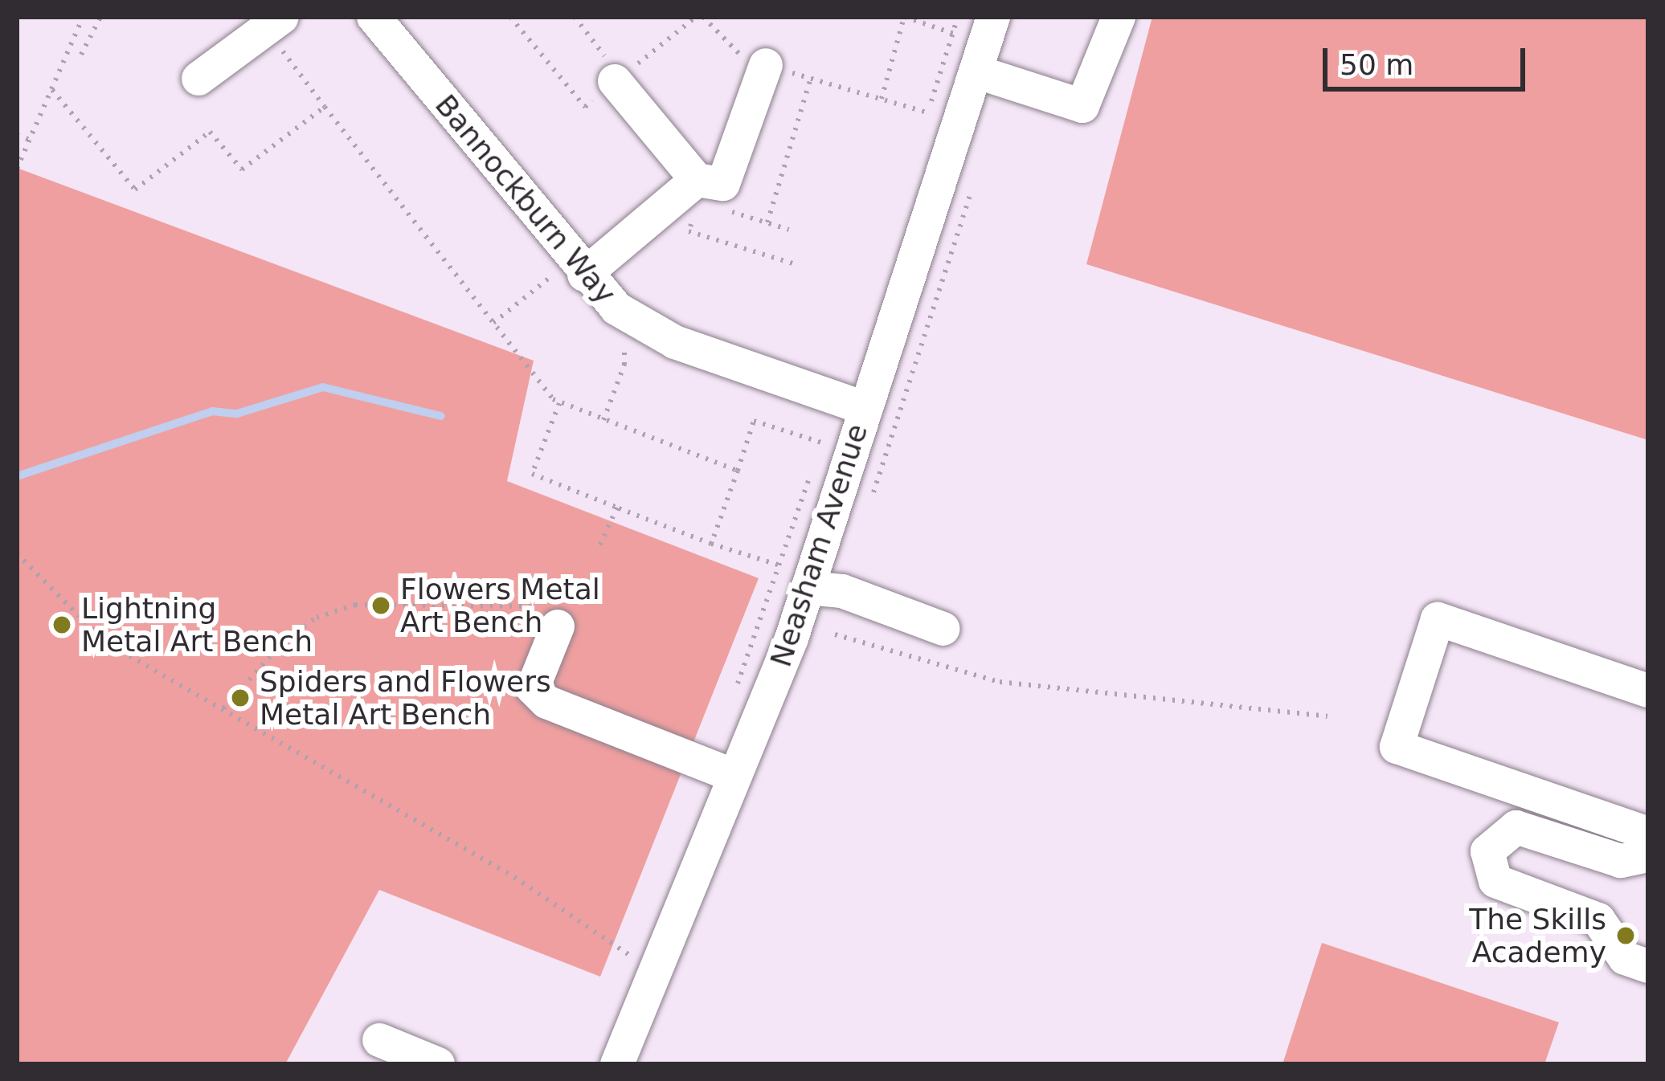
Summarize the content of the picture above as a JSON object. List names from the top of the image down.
{
  "streets": {
    "street": ["Bannockburn Way", "Neasham Avenue"]
  },
  "crossings": [
    ["Bannockburn Way", "Neasham Avenue"]
  ],
  "places": [
    "Flowers Metal Art Bench",
    "Lightning Metal Art Bench",
    "Spiders and Flowers Metal Art Bench",
    "The Skills Academy"
  ],
  "scale_bar": "50 m"
}
